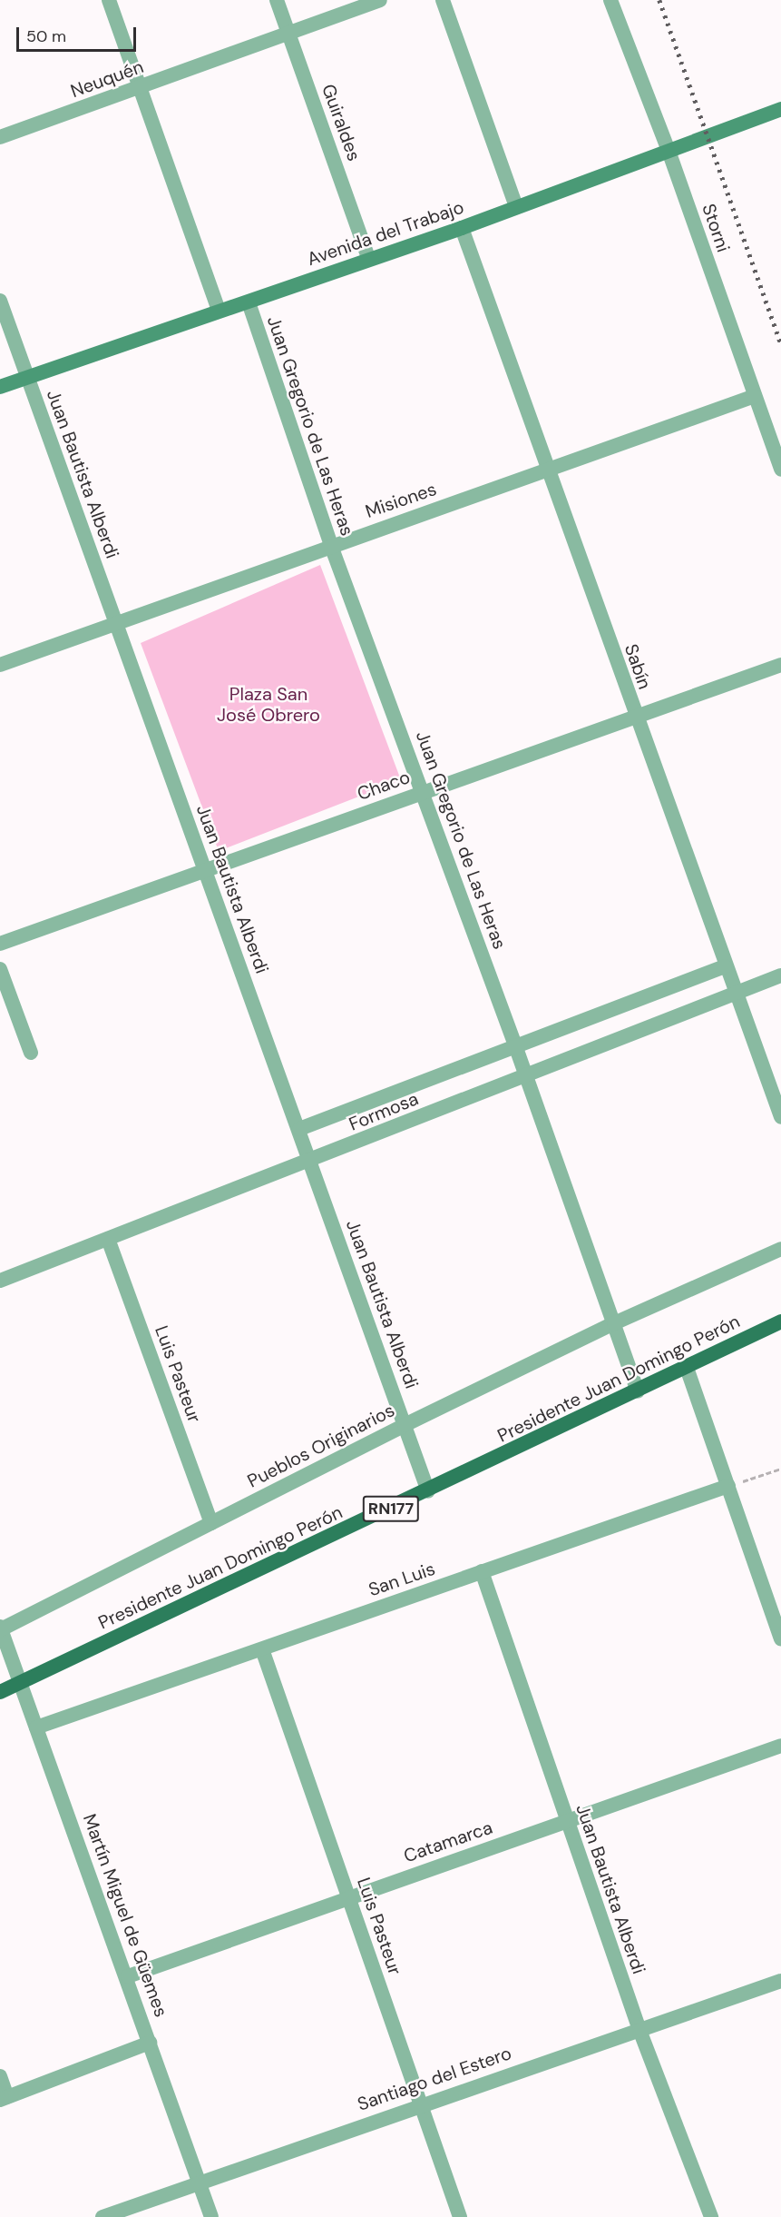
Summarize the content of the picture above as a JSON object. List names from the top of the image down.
{
  "streets": {
    "main road": ["Avenida del Trabajo", "Presidente Juan Domingo Perón", "RN177"],
    "street": [
      "Neuquén",
      "Guiraldes",
      "Storni",
      "Juan Gregorio de Las Heras",
      "Juan Bautista Alberdi",
      "Misiones",
      "Sabín",
      "Chaco",
      "Formosa",
      "Luis Pasteur",
      "Pueblos Originarios",
      "San Luis",
      "Catamarca",
      "Martín Miguel de Güemes",
      "Santiago del Estero"
    ]
  },
  "crossings": [
    ["Neuquén", "Guiraldes"],
    ["Guiraldes", "Avenida del Trabajo"],
    ["Storni", "Avenida del Trabajo"],
    ["Storni", "Misiones"],
    ["Avenida del Trabajo", "Juan Gregorio de Las Heras"],
    ["Avenida del Trabajo", "Juan Bautista Alberdi"],
    ["Avenida del Trabajo", "Sabín"],
    ["Juan Gregorio de Las Heras", "Misiones"],
    ["Juan Gregorio de Las Heras", "Chaco"],
    ["Juan Gregorio de Las Heras", "Formosa"],
    ["Juan Gregorio de Las Heras", "Presidente Juan Domingo Perón"],
    ["Juan Gregorio de Las Heras", "Pueblos Originarios"],
    ["Juan Bautista Alberdi", "Misiones"],
    ["Juan Bautista Alberdi", "Chaco"],
    ["Juan Bautista Alberdi", "Formosa"],
    ["Juan Bautista Alberdi", "Presidente Juan Domingo Perón"],
    ["Juan Bautista Alberdi", "Pueblos Originarios"],
    ["Juan Bautista Alberdi", "San Luis"],
    ["Juan Bautista Alberdi", "Catamarca"],
    ["Juan Bautista Alberdi", "Santiago del Estero"],
    ["Misiones", "Sabín"],
    ["Sabín", "Chaco"],
    ["Sabín", "Formosa"],
    ["Formosa", "Luis Pasteur"],
    ["Luis Pasteur", "Pueblos Originarios"],
    ["Luis Pasteur", "San Luis"],
    ["Luis Pasteur", "Catamarca"],
    ["Luis Pasteur", "Santiago del Estero"],
    ["Presidente Juan Domingo Perón", "Martín Miguel de Güemes"],
    ["Pueblos Originarios", "Martín Miguel de Güemes"],
    ["San Luis", "Martín Miguel de Güemes"],
    ["Catamarca", "Martín Miguel de Güemes"],
    ["Martín Miguel de Güemes", "Santiago del Estero"]
  ],
  "parks": ["Plaza San José Obrero"],
  "scale_bar": "50 m"
}
